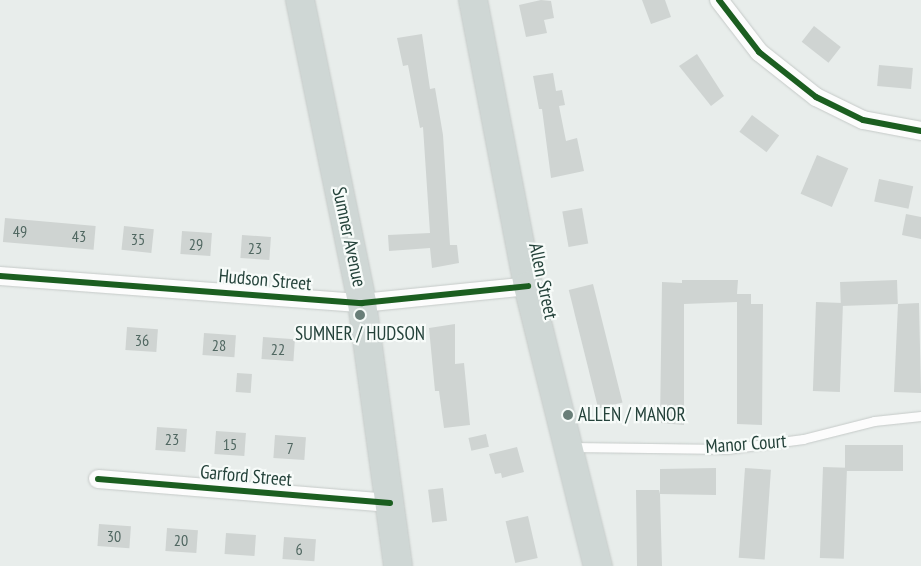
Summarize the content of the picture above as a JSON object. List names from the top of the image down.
{
  "streets": {
    "main road": ["Sumner Avenue", "Allen Street"],
    "street": ["Hudson Street", "Garford Street"],
    "lane": ["Manor Court"]
  },
  "crossings": [
    ["Sumner Avenue", "Hudson Street"],
    ["Sumner Avenue", "Garford Street"],
    ["Hudson Street", "Allen Street"],
    ["Allen Street", "Manor Court"]
  ],
  "places": ["SUMNER / HUDSON", "ALLEN / MANOR"],
  "house_numbers": [
    "49",
    "43",
    "35",
    "29",
    "23",
    "36",
    "28",
    "22",
    "23",
    "15",
    "7",
    "30",
    "20",
    "6"
  ]
}
